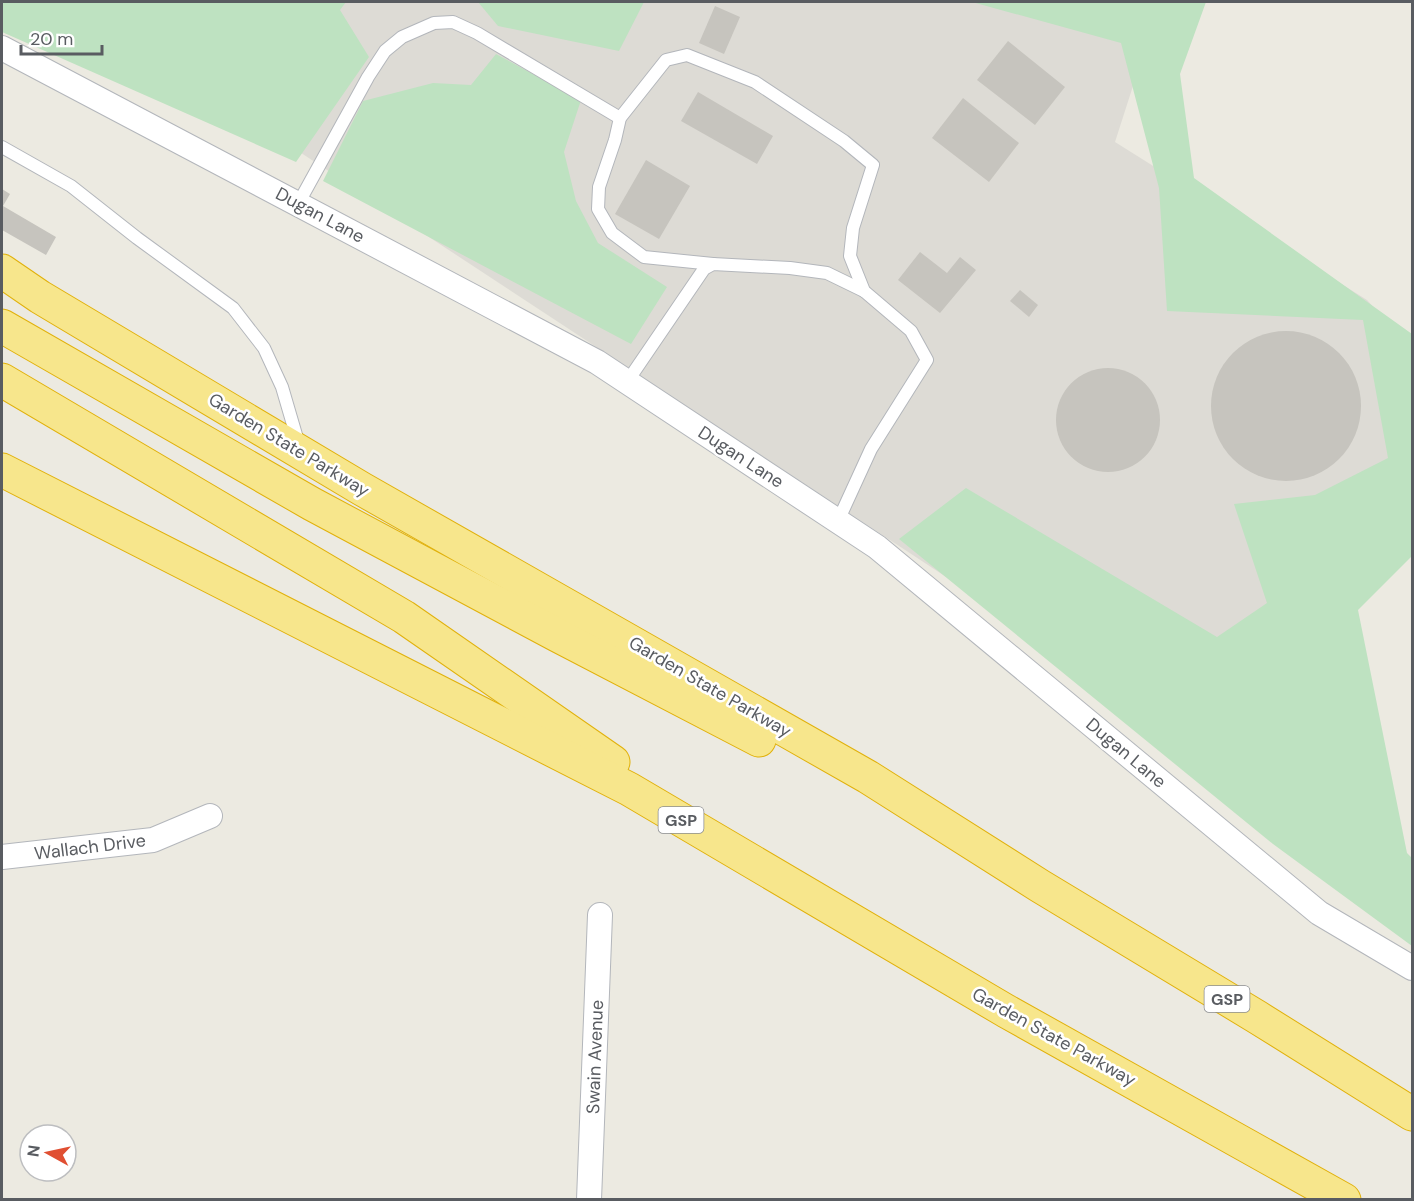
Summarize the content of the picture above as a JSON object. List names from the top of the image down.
{
  "streets": {
    "highway": ["Garden State Parkway", "GSP"],
    "street": ["Dugan Lane", "Wallach Drive", "Swain Avenue"]
  },
  "scale_bar": "20 m",
  "north": "left"
}
